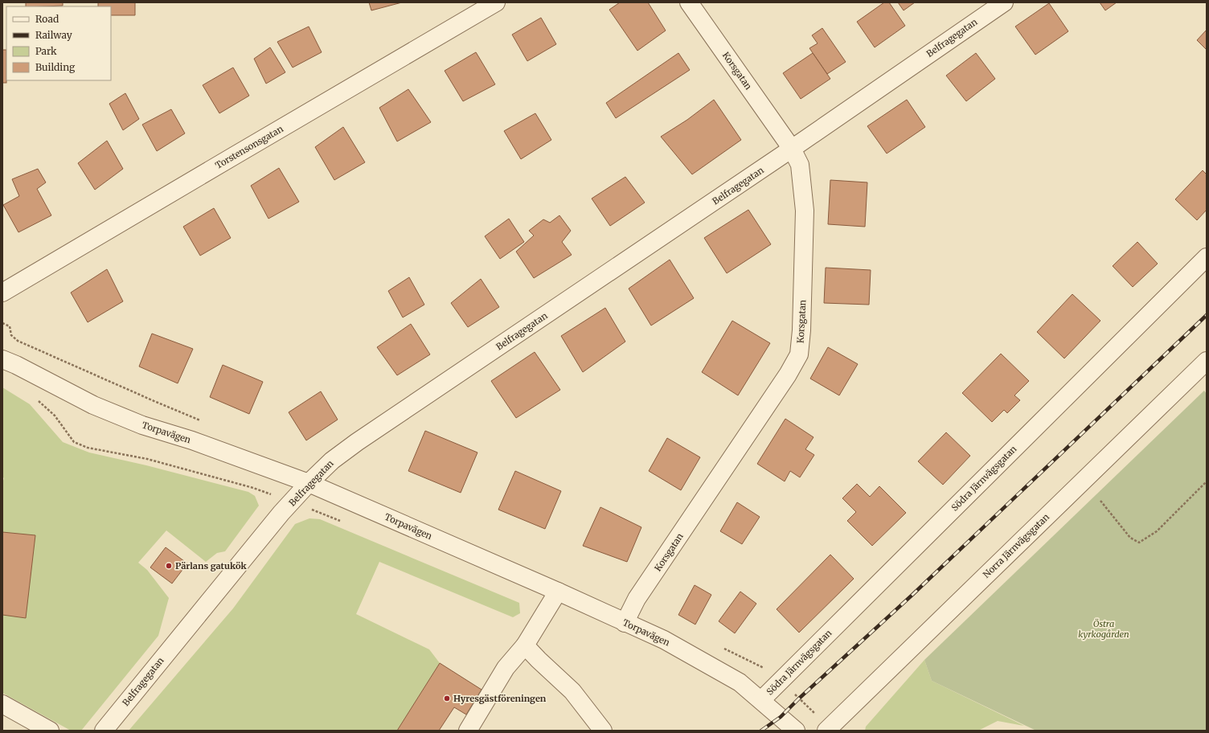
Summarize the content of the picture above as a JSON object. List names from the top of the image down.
{
  "streets": {
    "street": [
      "Belfragegatan",
      "Korsgatan",
      "Torstensonsgatan",
      "Torpavägen",
      "Södra Järnvägsgatan",
      "Norra Järnvägsgatan"
    ]
  },
  "crossings": [
    ["Belfragegatan", "Korsgatan"],
    ["Belfragegatan", "Torpavägen"],
    ["Korsgatan", "Torpavägen"],
    ["Torpavägen", "Södra Järnvägsgatan"]
  ],
  "parks": ["Östra kyrkogården"],
  "places": ["Pärlans gatukök", "Hyresgästföreningen"],
  "legend": [
    "Road",
    "Railway",
    "Park",
    "Building"
  ]
}
